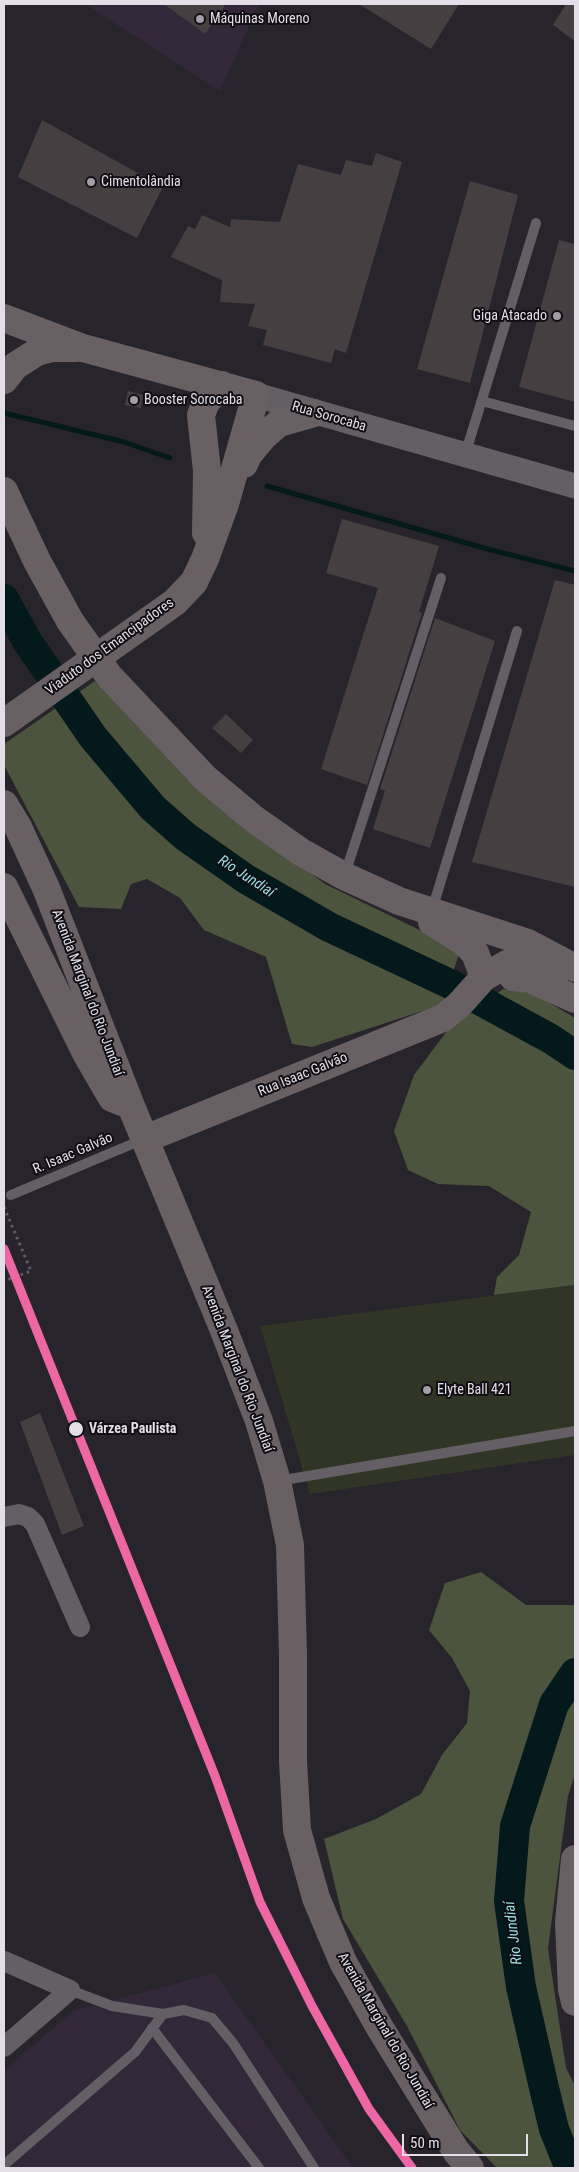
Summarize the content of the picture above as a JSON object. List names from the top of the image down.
{
  "streets": {
    "main road": [
      "Rua Sorocaba",
      "Viaduto dos Emancipadores",
      "Avenida Marginal do Rio Jundiaí",
      "Rua Isaac Galvão"
    ],
    "lane": ["R. Isaac Galvão"]
  },
  "crossings": [
    ["Avenida Marginal do Rio Jundiaí", "Rua Isaac Galvão"],
    ["Avenida Marginal do Rio Jundiaí", "R. Isaac Galvão"],
    ["Rua Isaac Galvão", "R. Isaac Galvão"]
  ],
  "water": ["Rio Jundiaí"],
  "places": [
    "Máquinas Moreno",
    "Cimentolândia",
    "Giga Atacado",
    "Booster Sorocaba",
    "Elyte Ball 421",
    "Várzea Paulista"
  ],
  "scale_bar": "50 m"
}
